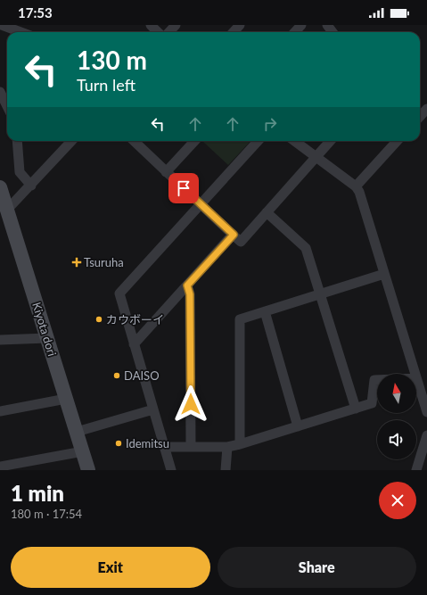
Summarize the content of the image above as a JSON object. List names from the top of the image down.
{
  "streets": {
    "street": ["Kiyota dori"]
  },
  "places": {
    "health": ["Tsuruha"],
    "other": ["カウボーイ", "DAISO", "Idemitsu"]
  },
  "north": "top",
  "page": {
    "status": "17:53",
    "turn": ["130 m", "Turn left"],
    "heading": ["1 min", "180 m · 17:54"],
    "buttons": ["Exit", "Share"]
  }
}
